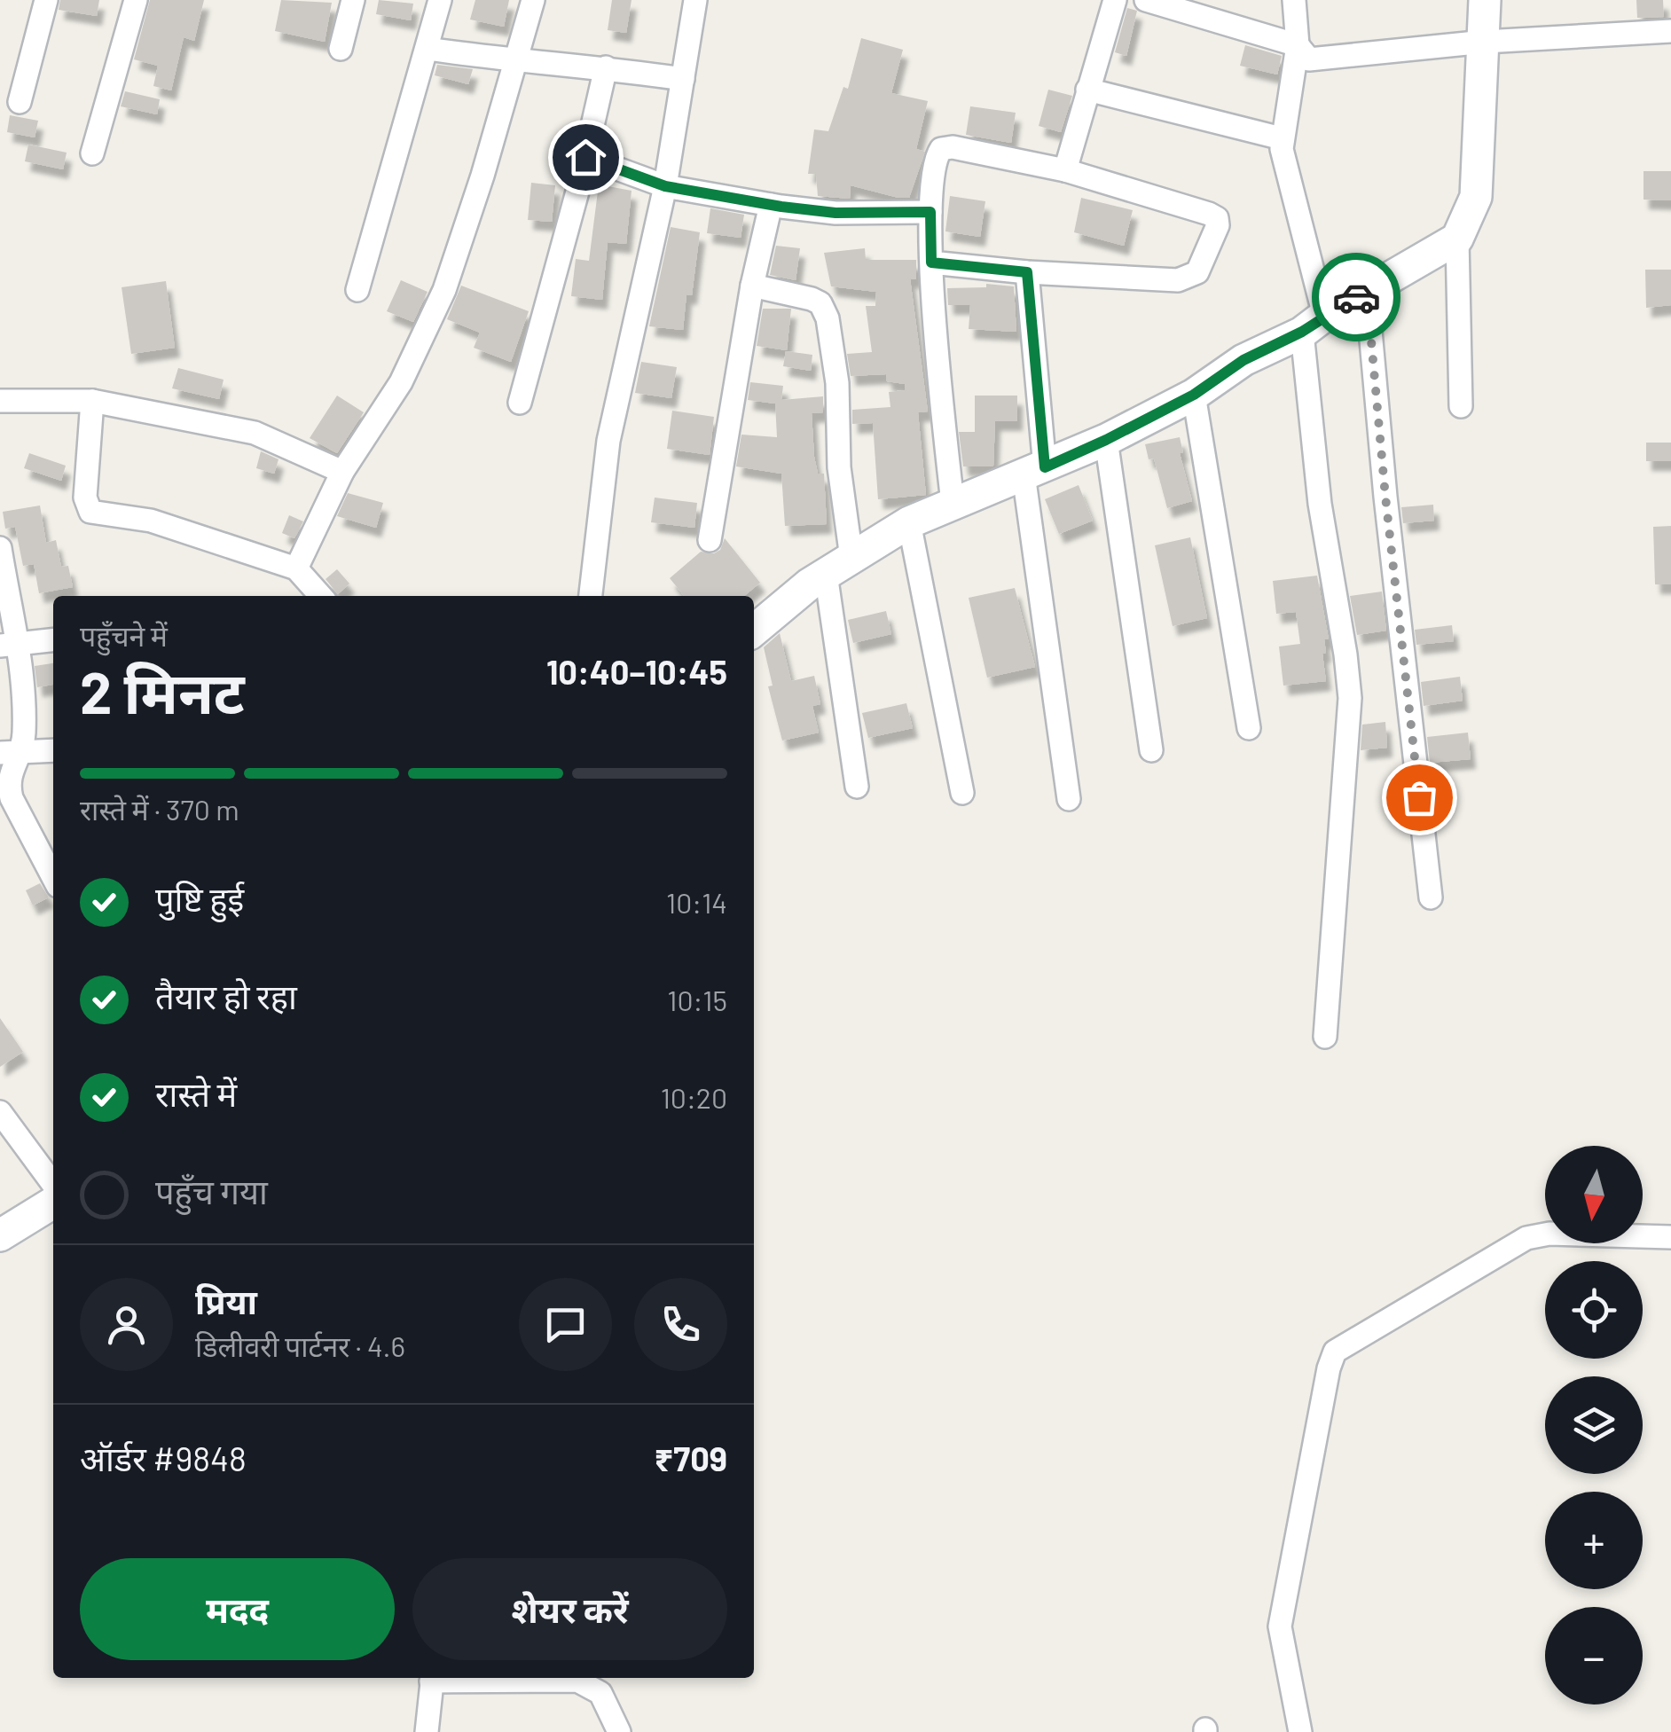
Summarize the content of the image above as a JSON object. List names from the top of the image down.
{
  "north": "bottom",
  "page": {
    "heading": ["2 मिनट", "पहुँचने में", "10:40–10:45"],
    "panel": [
      "प्रिया",
      "डिलीवरी पार्टनर · 4.6",
      "ऑर्डर #9848",
      "₹709"
    ],
    "bar": "रास्ते में · 370 m",
    "list": [
      ["पुष्टि हुई", "10:14"],
      ["तैयार हो रहा", "10:15"],
      ["रास्ते में", "10:20"],
      "पहुँच गया"
    ],
    "map_buttons": ["+", "−"],
    "buttons": ["मदद", "शेयर करें"]
  }
}
